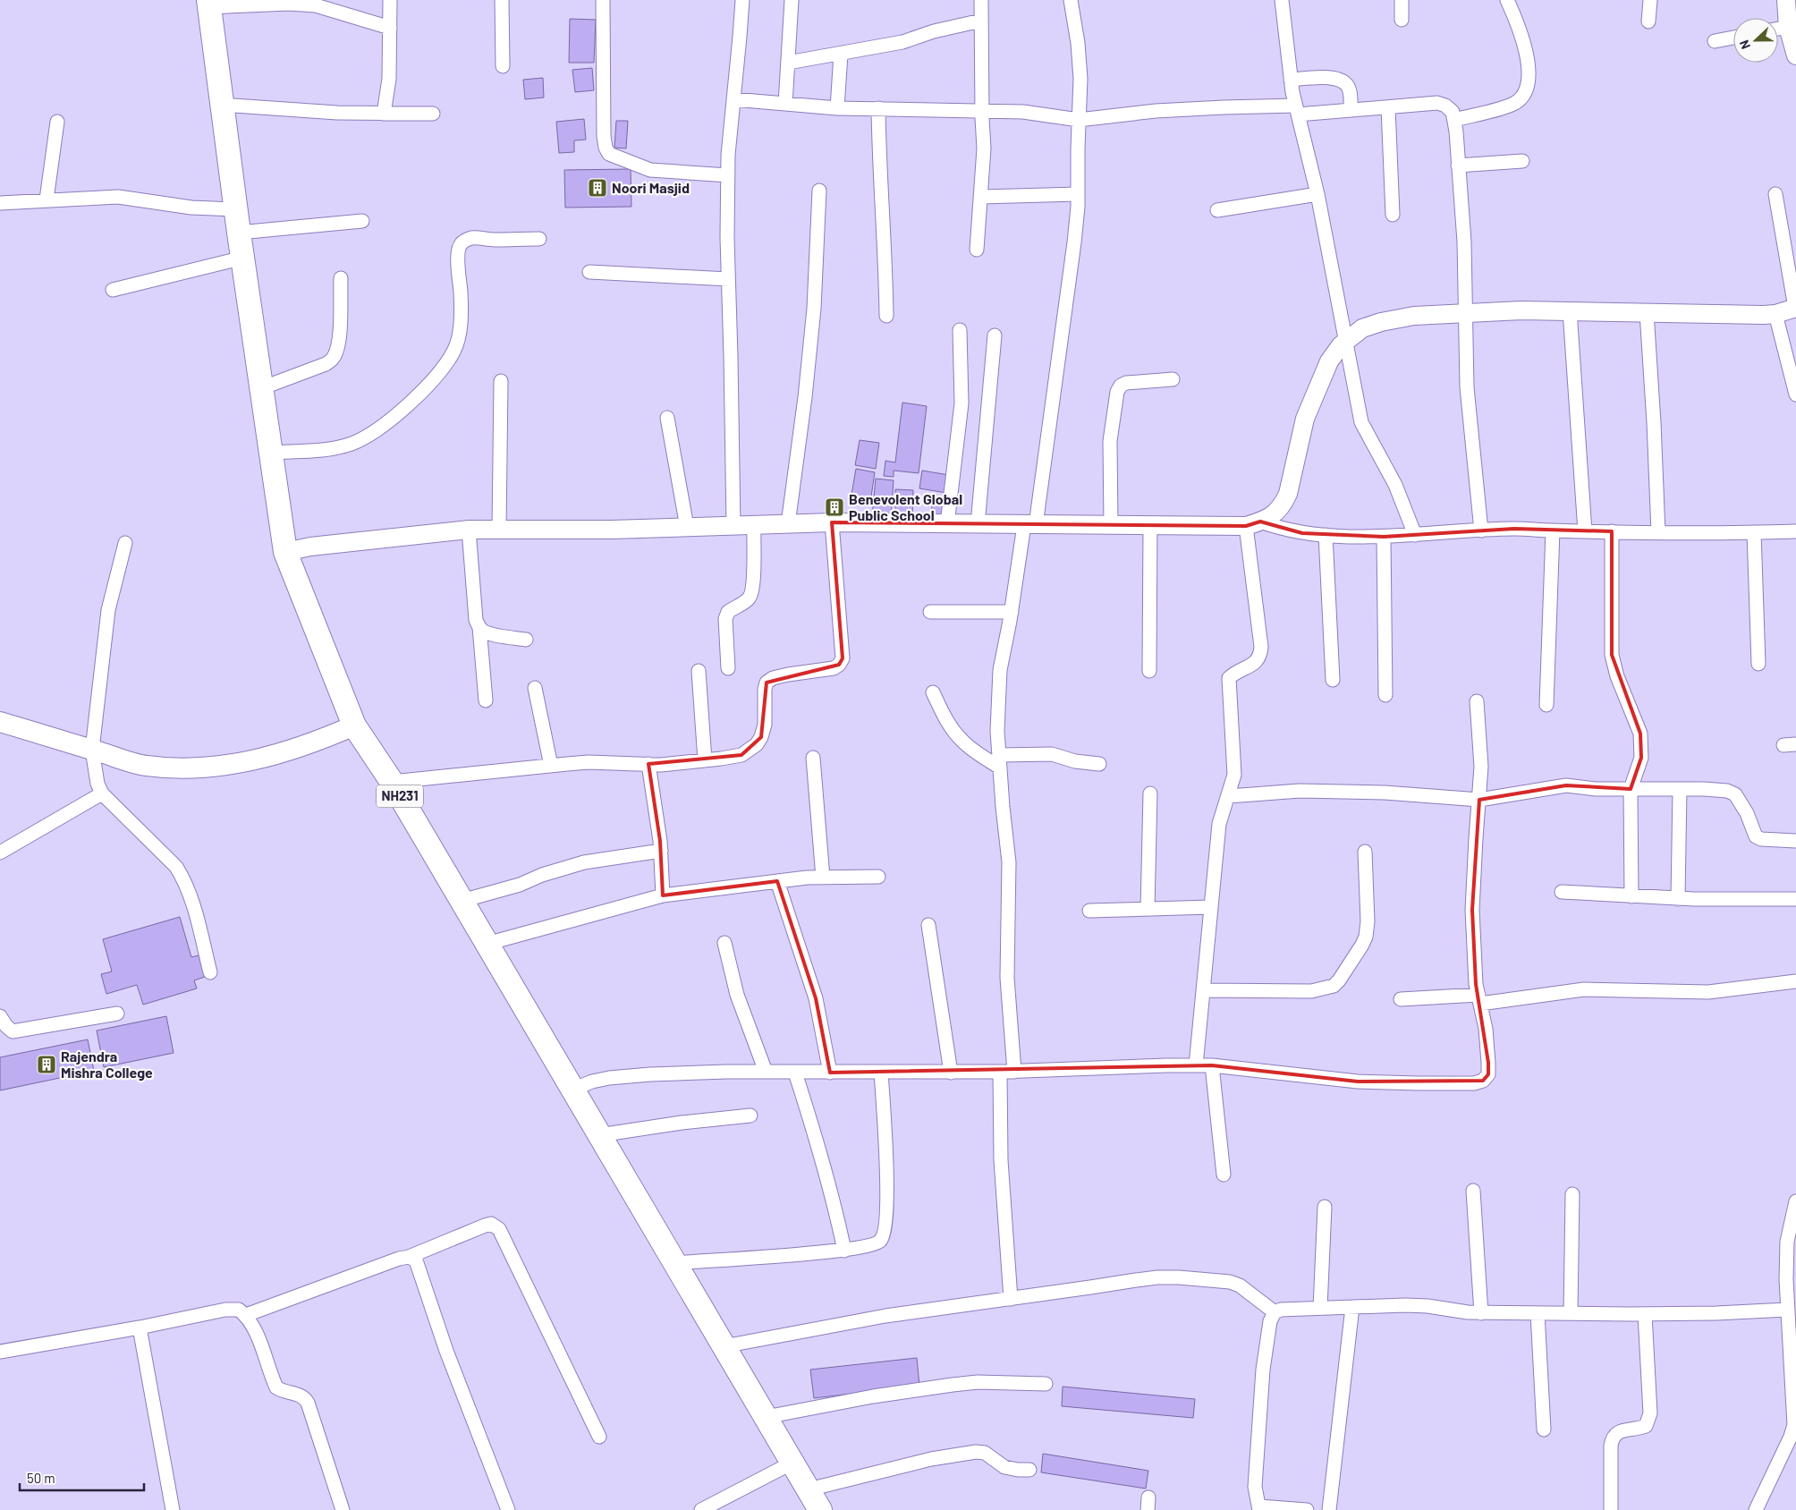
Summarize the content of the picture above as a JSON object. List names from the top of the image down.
{
  "streets": {
    "highway": ["NH231"]
  },
  "places": {
    "building": ["Noori Masjid", "Benevolent Global Public School", "Rajendra Mishra College"]
  },
  "scale_bar": "50 m",
  "north": "left"
}
